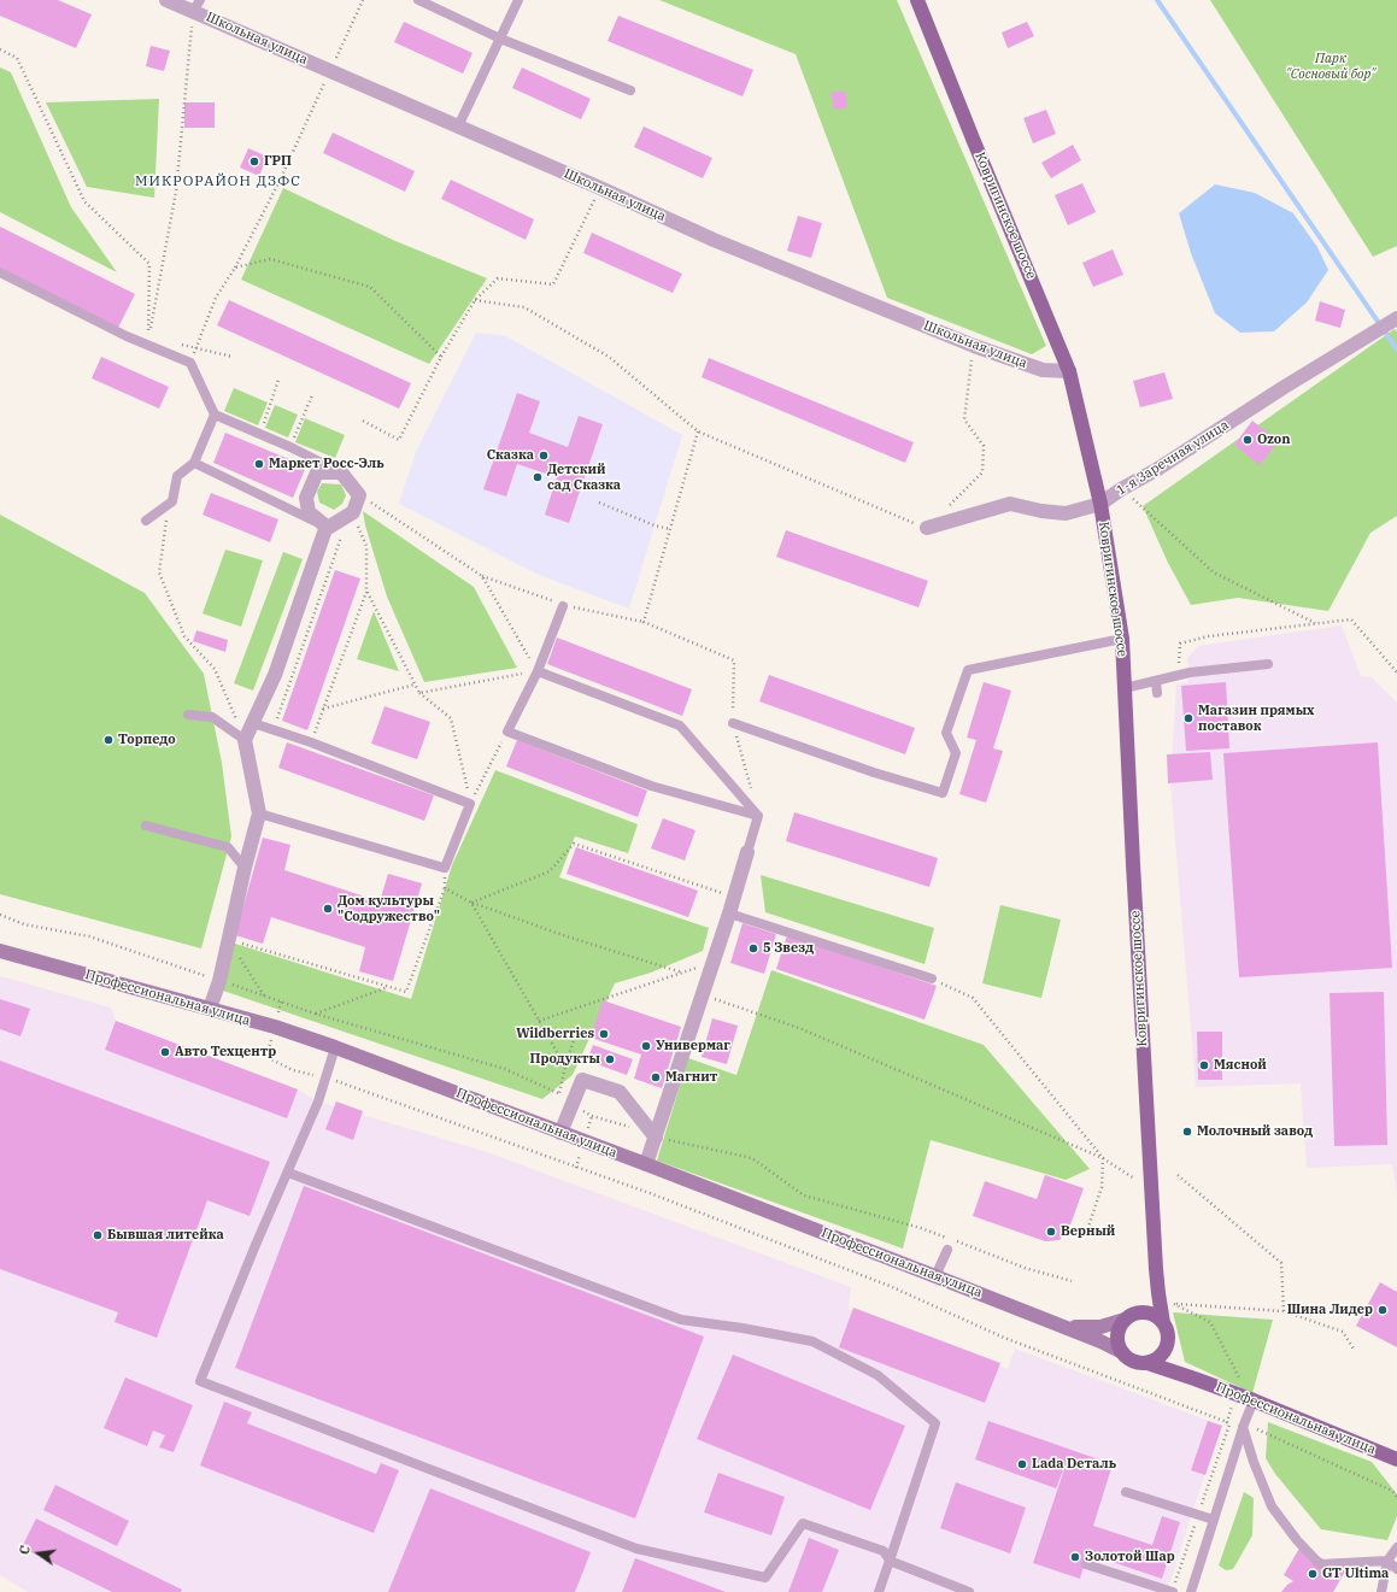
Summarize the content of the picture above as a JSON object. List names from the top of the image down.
{
  "streets": {
    "main road": ["Ковригинское шоссе", "Профессиональная улица"],
    "street": ["Школьная улица", "1-я Заречная улица"]
  },
  "crossings": [
    ["Школьная улица", "Ковригинское шоссе"],
    ["Ковригинское шоссе", "1-я Заречная улица"],
    ["Ковригинское шоссе", "Профессиональная улица"]
  ],
  "districts": ["МИКРОРАЙОН ДЗФС"],
  "parks": ["Парк \"Сосновый бор\""],
  "places": [
    "ГРП",
    "Ozon",
    "Сказка",
    "Маркет Росс-Эль",
    "Детский сад Сказка",
    "Магазин прямых поставок",
    "Торпедо",
    "Дом культуры \"Содружество\"",
    "5 Звезд",
    "Wildberries",
    "Универмаг",
    "Авто Техцентр",
    "Продукты",
    "Мясной",
    "Магнит",
    "Молочный завод",
    "Верный",
    "Бывшая литейка",
    "Шина Лидер",
    "Lada Dеталь",
    "Золотой Шар",
    "GT Ultima"
  ],
  "north": "left"
}
